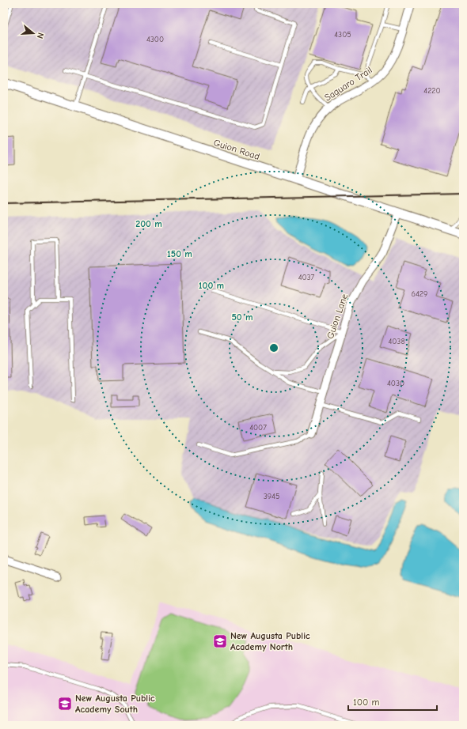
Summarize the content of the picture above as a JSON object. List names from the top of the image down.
{
  "streets": {
    "street": ["Saguaro Trail", "Guion Road", "Guion Lane"]
  },
  "crossings": [
    ["Saguaro Trail", "Guion Road"],
    ["Guion Road", "Guion Lane"]
  ],
  "places": {
    "school or university": ["New Augusta Public Academy North", "New Augusta Public Academy South"]
  },
  "house_numbers": [
    "4305",
    "4300",
    "4220",
    "4037",
    "6429",
    "4038",
    "4030",
    "4007",
    "3945"
  ],
  "scale_bar": "100 m",
  "north": "right",
  "rings": [
    "200 m",
    "150 m",
    "100 m",
    "50 m"
  ]
}
